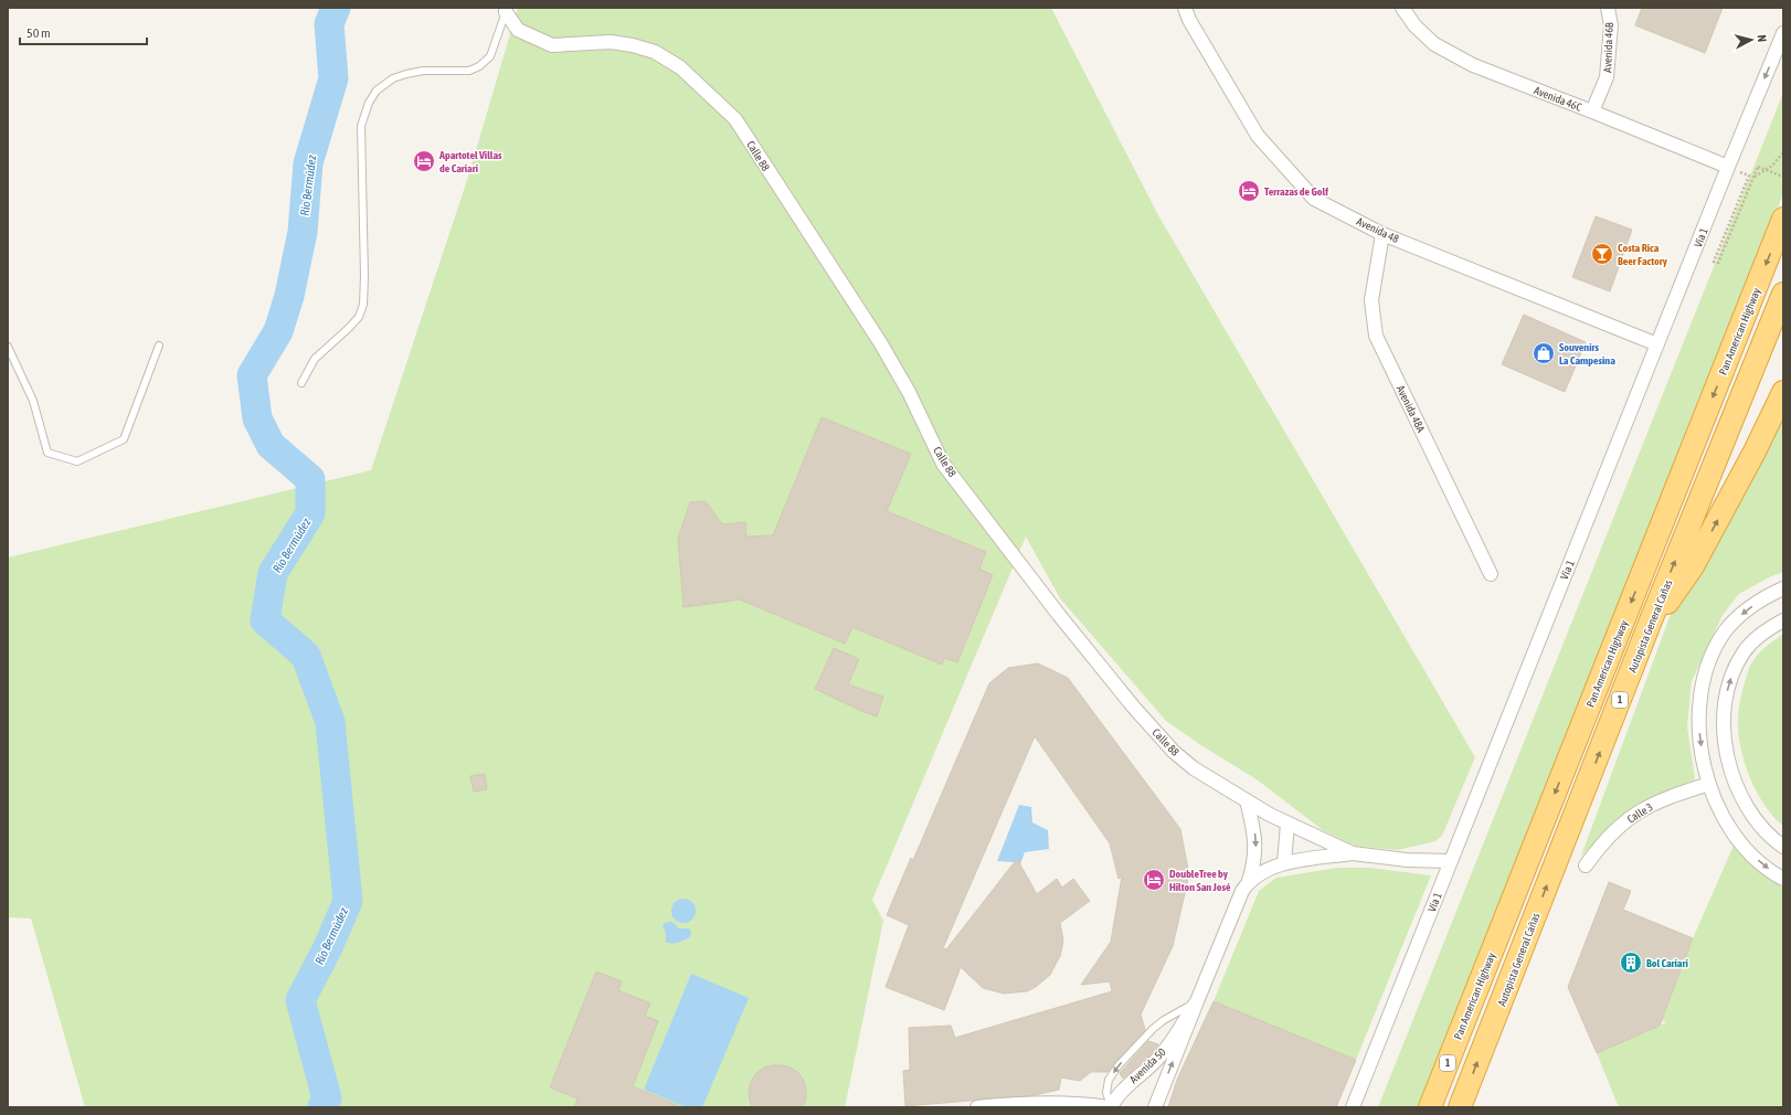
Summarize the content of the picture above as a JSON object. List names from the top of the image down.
{
  "streets": {
    "highway": ["Pan American Highway", "Autopista General Cañas", "1"],
    "street": [
      "Avenida 46B",
      "Avenida 46C",
      "Calle 88",
      "Avenida 48",
      "Vía 1",
      "Avenida 48A",
      "Calle 3",
      "Avenida 50"
    ]
  },
  "crossings": [
    ["Avenida 46B", "Avenida 46C"],
    ["Avenida 46C", "Vía 1"],
    ["Calle 88", "Vía 1"],
    ["Calle 88", "Avenida 50"],
    ["Avenida 48", "Vía 1"],
    ["Avenida 48", "Avenida 48A"]
  ],
  "one_way": ["Pan American Highway"],
  "water": ["Río Bermúdez"],
  "places": {
    "hotel": ["Apartotel Villas de Cariari", "Terrazas de Golf", "DoubleTree by Hilton San José"],
    "bar": ["Costa Rica Beer Factory"],
    "shop": ["Souvenirs La Campesina"],
    "building": ["Bol Cariari"]
  },
  "scale_bar": "50 m",
  "north": "right"
}
